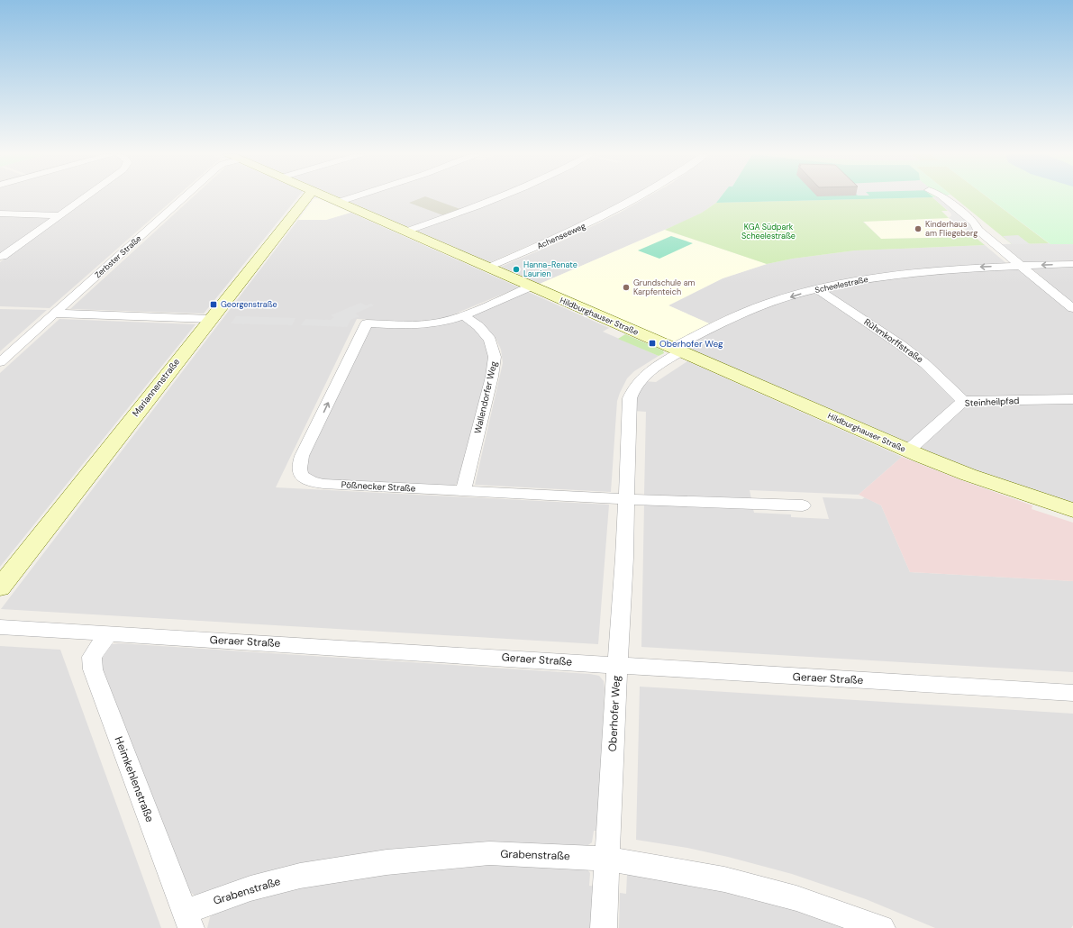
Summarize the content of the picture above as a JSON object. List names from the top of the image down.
{
  "streets": {
    "main road": ["Hildburghauser Straße", "Mariannenstraße"],
    "street": [
      "Achenseeweg",
      "Zerbster Straße",
      "Scheelestraße",
      "Rühmkorffstraße",
      "Wallendorfer Weg",
      "Steinheilpfad",
      "Pößnecker Straße",
      "Geraer Straße",
      "Oberhofer Weg",
      "Heimkehlenstraße",
      "Grabenstraße"
    ]
  },
  "crossings": [
    ["Achenseeweg", "Hildburghauser Straße"],
    ["Scheelestraße", "Hildburghauser Straße"],
    ["Scheelestraße", "Rühmkorffstraße"],
    ["Scheelestraße", "Oberhofer Weg"],
    ["Hildburghauser Straße", "Steinheilpfad"],
    ["Hildburghauser Straße", "Oberhofer Weg"],
    ["Rühmkorffstraße", "Steinheilpfad"],
    ["Wallendorfer Weg", "Pößnecker Straße"],
    ["Pößnecker Straße", "Oberhofer Weg"],
    ["Geraer Straße", "Oberhofer Weg"],
    ["Geraer Straße", "Heimkehlenstraße"],
    ["Oberhofer Weg", "Grabenstraße"],
    ["Heimkehlenstraße", "Grabenstraße"]
  ],
  "one_way": ["Scheelestraße"],
  "parks": ["KGA Südpark Scheelestraße"],
  "places": {
    "other": ["Kinderhaus am Fliegeberg", "Hanna-Renate Laurien", "Grundschule am Karpfenteich"],
    "transit": ["Georgenstraße", "Oberhofer Weg"]
  }
}
